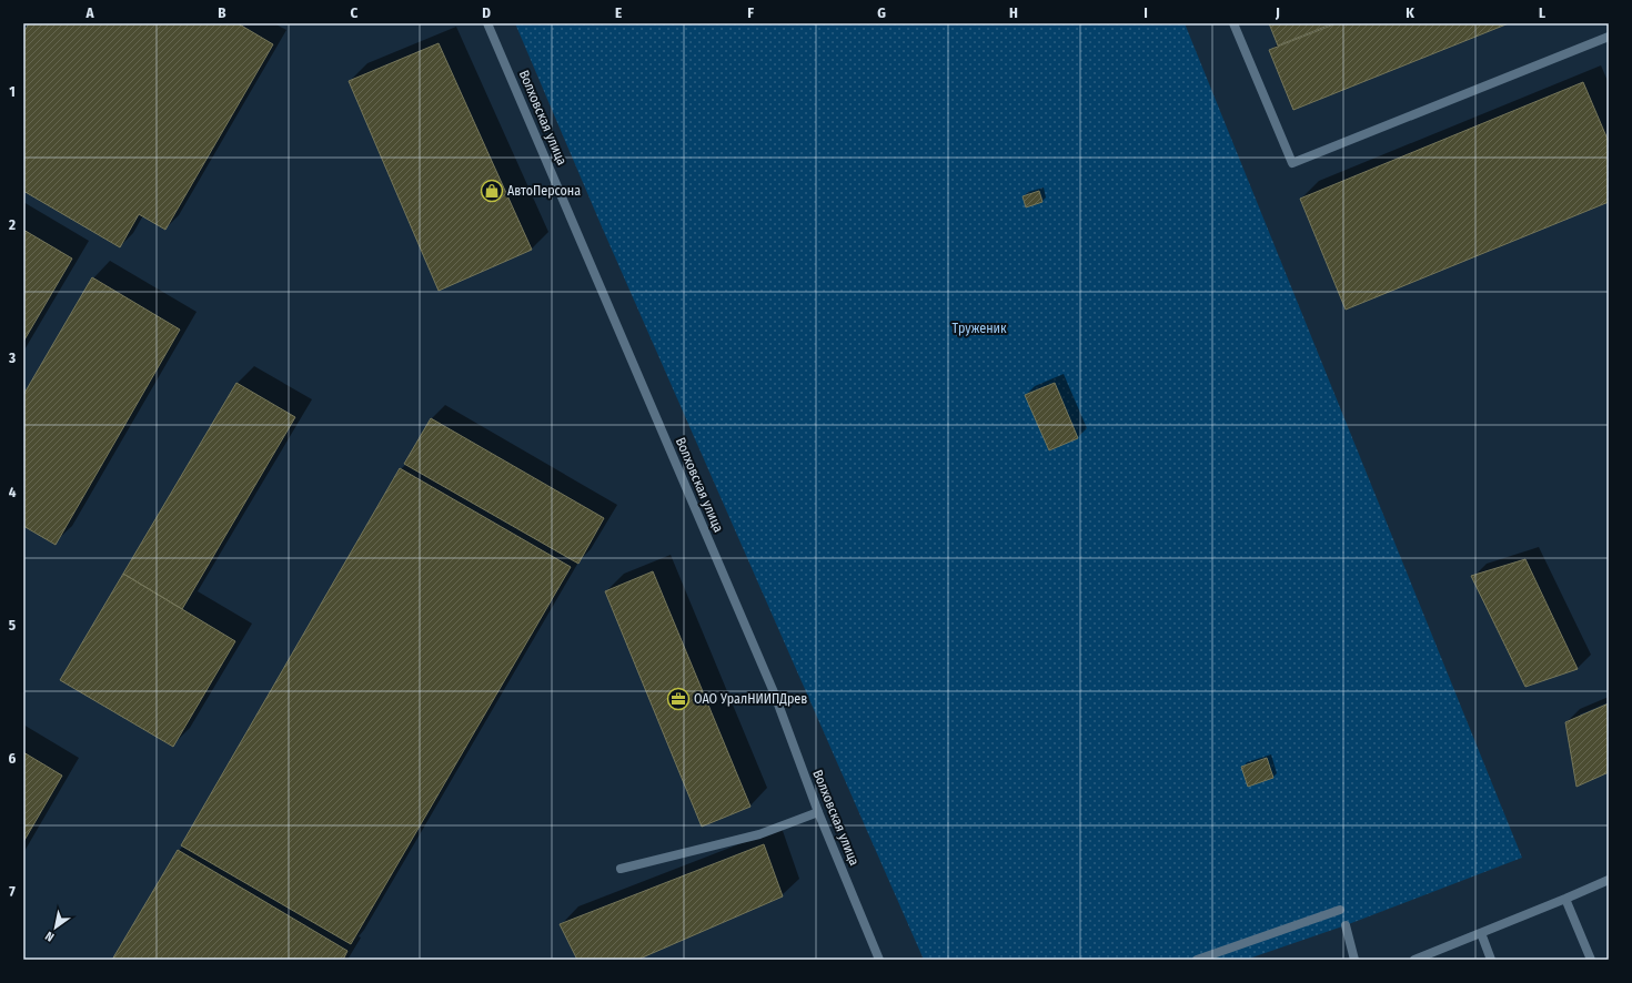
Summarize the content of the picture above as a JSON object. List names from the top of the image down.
{
  "streets": {
    "street": ["Волховская улица"]
  },
  "parks": ["Труженик"],
  "places": {
    "shop": ["АвтоПерсона"],
    "office": ["ОАО УралНИИПДрев"]
  },
  "north": "bottom left",
  "grid": {
    "columns": [
      "A",
      "B",
      "C",
      "D",
      "E",
      "F",
      "G",
      "H",
      "I",
      "J",
      "K",
      "L"
    ],
    "rows": [
      "1",
      "2",
      "3",
      "4",
      "5",
      "6",
      "7"
    ]
  }
}
